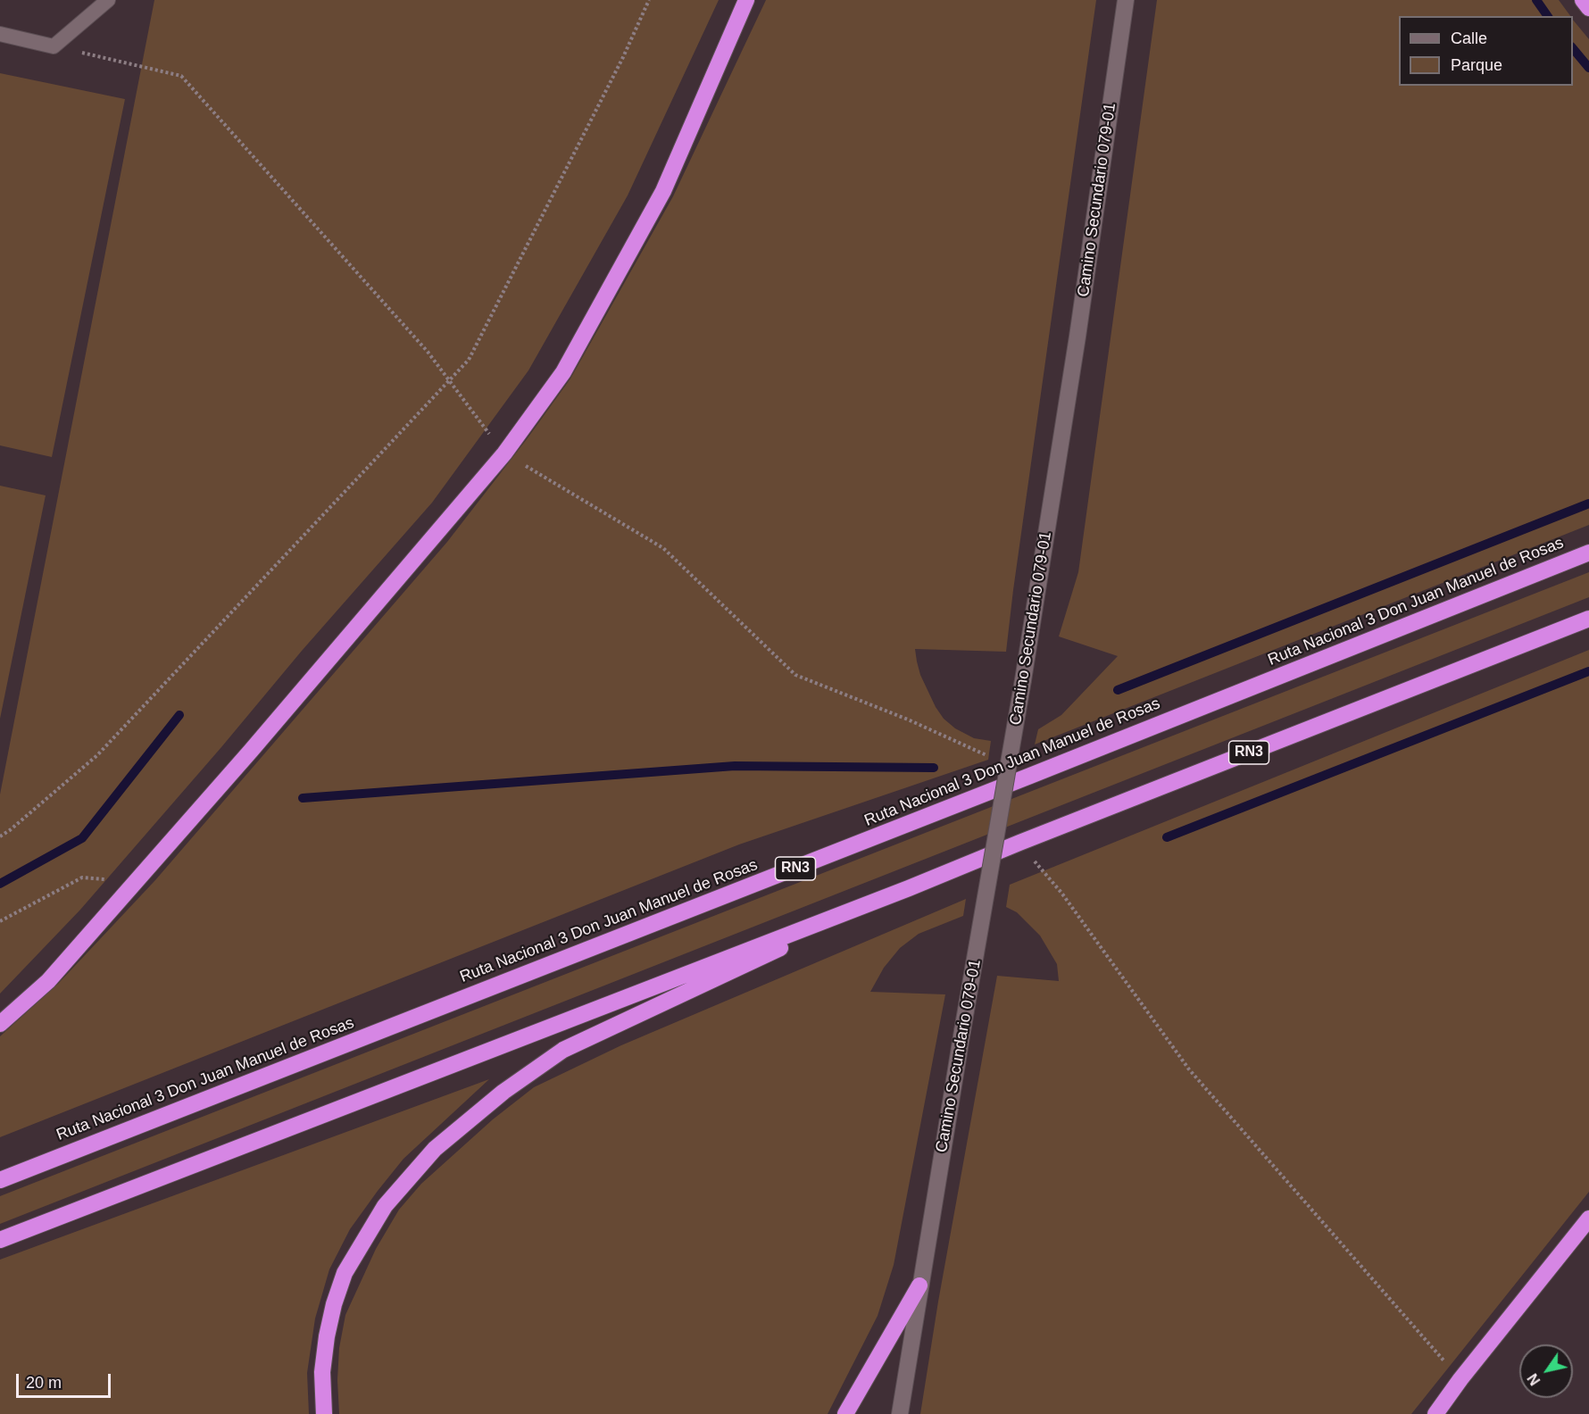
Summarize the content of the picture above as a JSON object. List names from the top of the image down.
{
  "streets": {
    "highway": ["Ruta Nacional 3 Don Juan Manuel de Rosas", "RN3"],
    "main road": ["Camino Secundario 079-01"]
  },
  "legend": ["Calle", "Parque"],
  "scale_bar": "20 m",
  "north": "bottom left"
}
